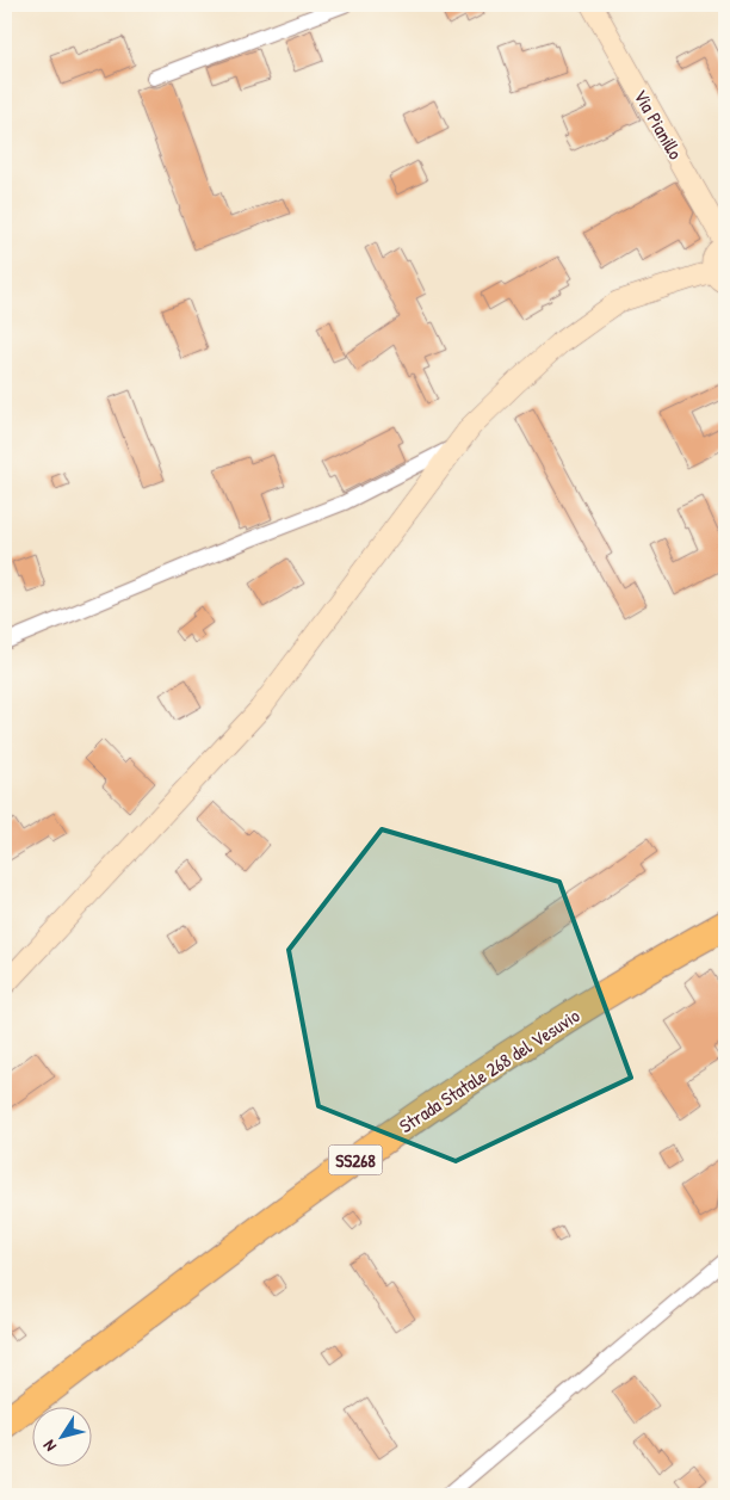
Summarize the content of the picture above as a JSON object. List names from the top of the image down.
{
  "streets": {
    "highway": ["Strada Statale 268 del Vesuvio", "SS268"],
    "street": ["Via Pianillo"]
  },
  "north": "bottom left"
}
